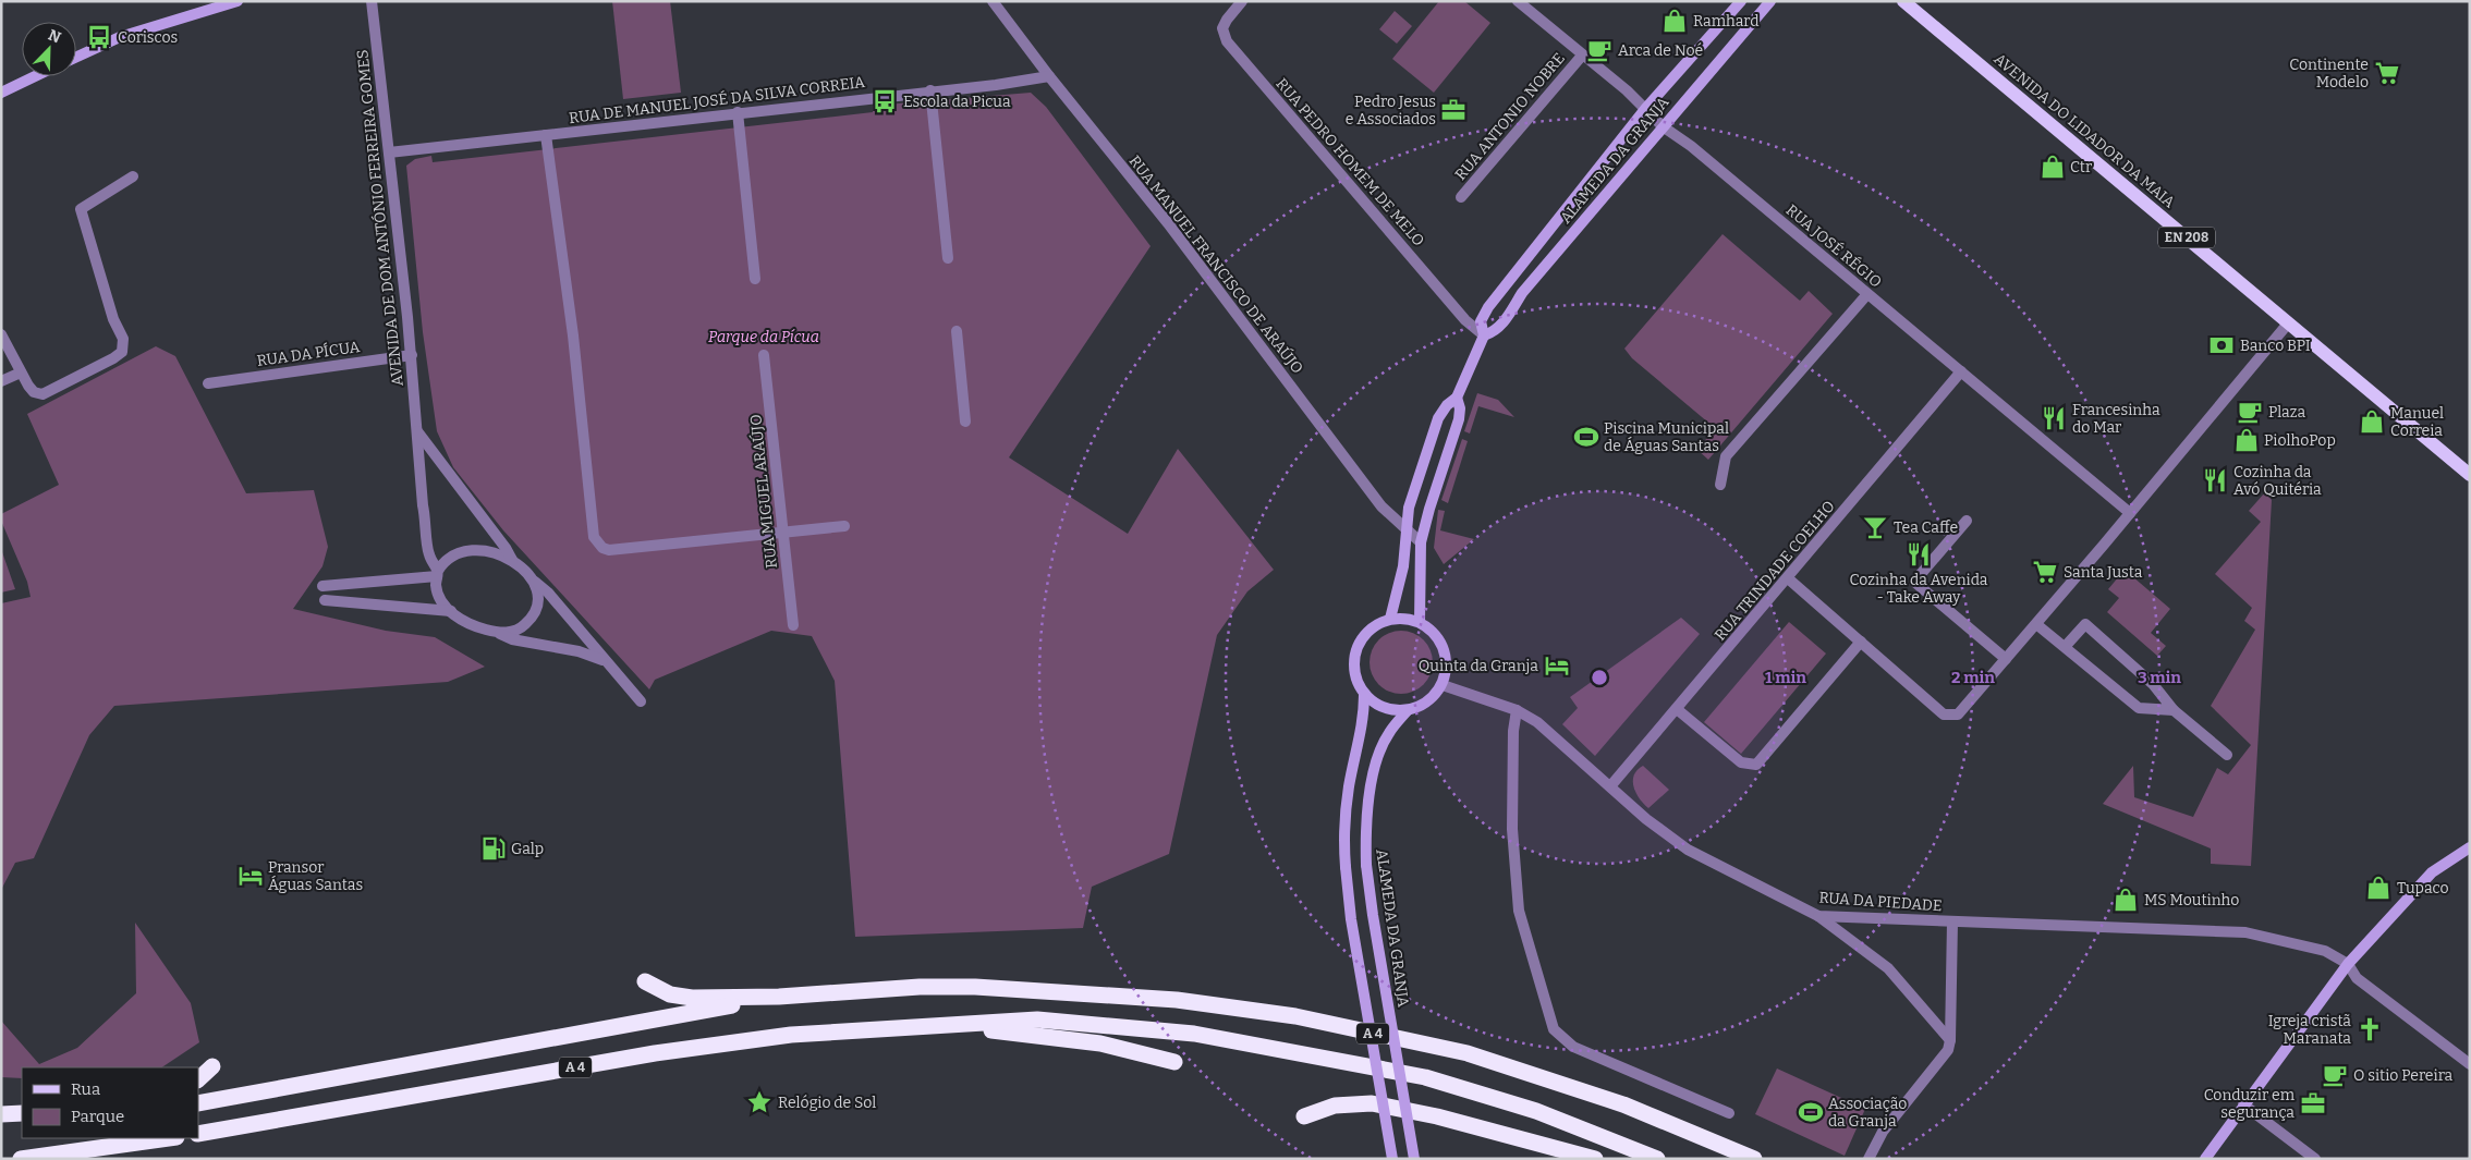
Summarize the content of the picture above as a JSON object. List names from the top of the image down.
{
  "streets": {
    "highway": ["A 4"],
    "main road": ["AVENIDA DO LIDADOR DA MAIA", "EN 208"],
    "street": [
      "RUA DE MANUEL JOSÉ DA SILVA CORREIA",
      "RUA ANTONIO NOBRE",
      "ALAMEDA DA GRANJA",
      "RUA PEDRO HOMEM DE MELO",
      "AVENIDA DE DOM ANTÓNIO FERREIRA GOMES",
      "RUA JOSÉ RÉGIO",
      "RUA MANUEL FRANCISCO DE ARAÚJO",
      "RUA DA PÍCUA",
      "RUA MIGUEL ARAÚJO",
      "RUA TRINDADE COELHO",
      "RUA DA PIEDADE"
    ]
  },
  "crossings": [
    ["RUA DE MANUEL JOSÉ DA SILVA CORREIA", "AVENIDA DE DOM ANTÓNIO FERREIRA GOMES"],
    ["RUA DE MANUEL JOSÉ DA SILVA CORREIA", "RUA MANUEL FRANCISCO DE ARAÚJO"],
    ["RUA ANTONIO NOBRE", "RUA JOSÉ RÉGIO"],
    ["ALAMEDA DA GRANJA", "RUA PEDRO HOMEM DE MELO"],
    ["ALAMEDA DA GRANJA", "RUA JOSÉ RÉGIO"],
    ["ALAMEDA DA GRANJA", "RUA MANUEL FRANCISCO DE ARAÚJO"],
    ["ALAMEDA DA GRANJA", "RUA DA PIEDADE"],
    ["AVENIDA DE DOM ANTÓNIO FERREIRA GOMES", "RUA DA PÍCUA"],
    ["RUA JOSÉ RÉGIO", "RUA TRINDADE COELHO"],
    ["RUA TRINDADE COELHO", "RUA DA PIEDADE"]
  ],
  "parks": ["Parque da Pícua"],
  "places": {
    "shop": [
      "Ramhard",
      "Ctr",
      "Manuel Correia",
      "PiolhoPop",
      "Tupaco",
      "MS Moutinho"
    ],
    "bus stop": ["Coriscos", "Escola da Picua"],
    "cafe": ["Arca de Noé", "Plaza", "O sitio Pereira"],
    "supermarket": ["Continente Modelo", "Santa Justa"],
    "office": ["Pedro Jesus e Associados", "Conduzir em segurança"],
    "bank": ["Banco BPI"],
    "restaurant": ["Francesinha do Mar", "Cozinha da Avó Quitéria", "Cozinha da Avenida - Take Away"],
    "sports": ["Piscina Municipal de Águas Santas", "Associação da Granja"],
    "bar": ["Tea Caffe"],
    "hotel": ["Quinta da Granja", "Pransor Águas Santas"],
    "fuel station": ["Galp"],
    "church": ["Igreja cristã Maranata"],
    "place": ["Relógio de Sol"]
  },
  "legend": ["Rua", "Parque"],
  "north": "top right",
  "rings": ["1 min", "2 min", "3 min"]
}
